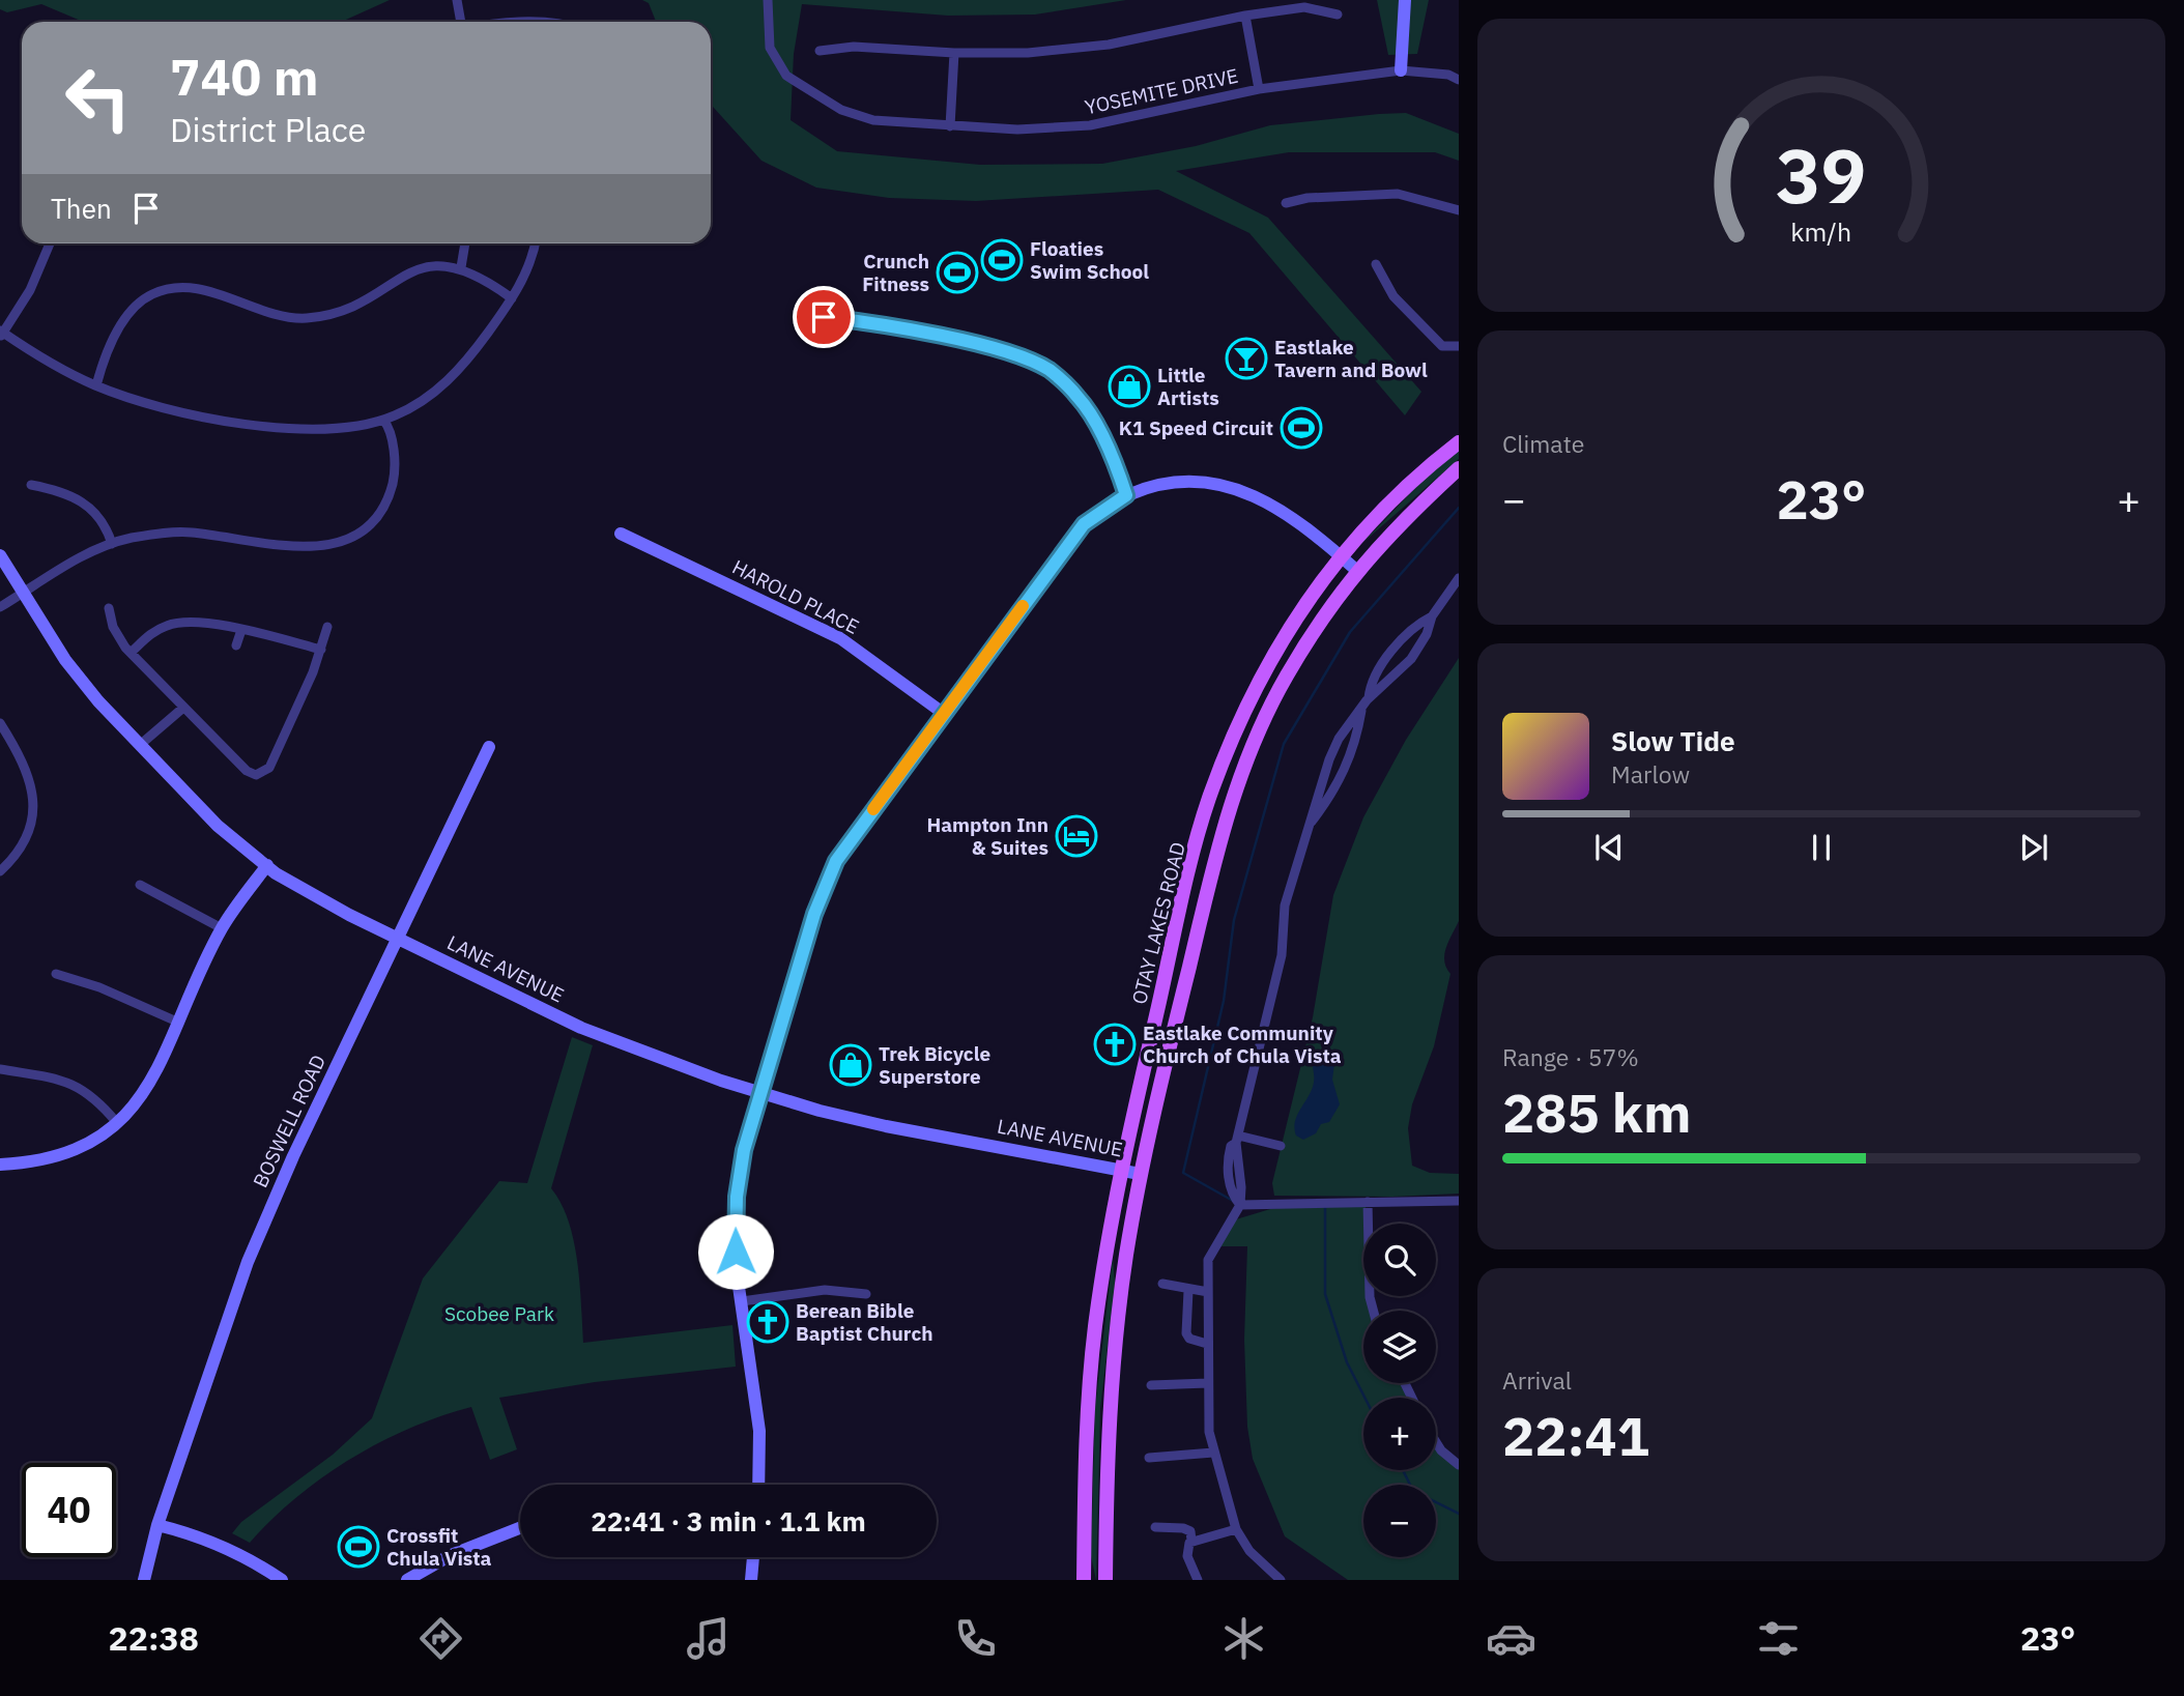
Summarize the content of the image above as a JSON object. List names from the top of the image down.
{
  "streets": {
    "main road": ["OTAY LAKES ROAD"],
    "street": [
      "YOSEMITE DRIVE",
      "HAROLD PLACE",
      "LANE AVENUE",
      "BOSWELL ROAD"
    ]
  },
  "crossings": [
    ["OTAY LAKES ROAD", "LANE AVENUE"],
    ["LANE AVENUE", "BOSWELL ROAD"]
  ],
  "parks": ["Scobee Park"],
  "places": {
    "sports": [
      "Floaties Swim School",
      "Crunch Fitness",
      "K1 Speed Circuit",
      "Crossfit Chula Vista"
    ],
    "bar": ["Eastlake Tavern and Bowl"],
    "shop": ["Little Artists", "Trek Bicycle Superstore"],
    "hotel": ["Hampton Inn & Suites"],
    "church": ["Eastlake Community Church of Chula Vista", "Berean Bible Baptist Church"]
  },
  "page": {
    "turn": ["740 m", "District Place"],
    "then": "Then",
    "tile": [
      "Climate",
      ["Range · 57%", "285 km"],
      ["Arrival", "22:41"]
    ],
    "heat": ["−", "23°", "+"],
    "song": ["Slow Tide", "Marlow"],
    "map_buttons": ["+", "−"],
    "limit": "40",
    "trip": "22:41 · 3 min · 1.1 km",
    "tabs": ["22:38", "23°"],
    "gauge": ["39", "km/h"]
  }
}
